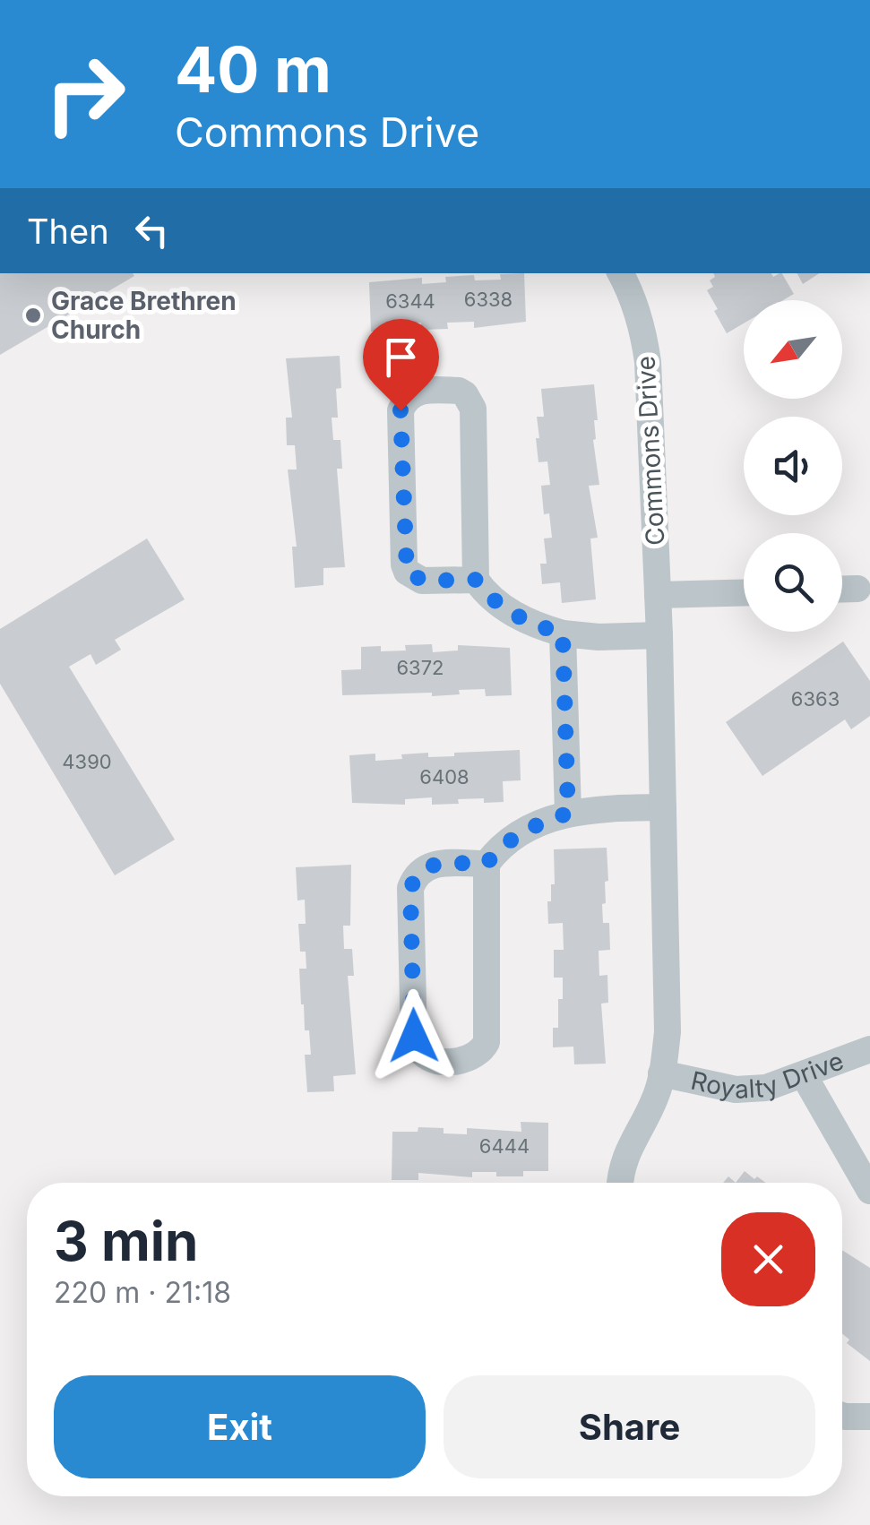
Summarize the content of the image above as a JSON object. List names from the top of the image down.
{
  "streets": {
    "street": ["Commons Drive", "Royalty Drive"]
  },
  "crossings": [
    ["Commons Drive", "Royalty Drive"]
  ],
  "places": ["Grace Brethren Church"],
  "house_numbers": [
    "6338",
    "6344",
    "6372",
    "6363",
    "4390",
    "6408",
    "6444"
  ],
  "north": "bottom left",
  "page": {
    "turn": ["40 m", "Commons Drive"],
    "then": "Then",
    "heading": ["3 min", "220 m · 21:18"],
    "buttons": ["Exit", "Share"]
  }
}
